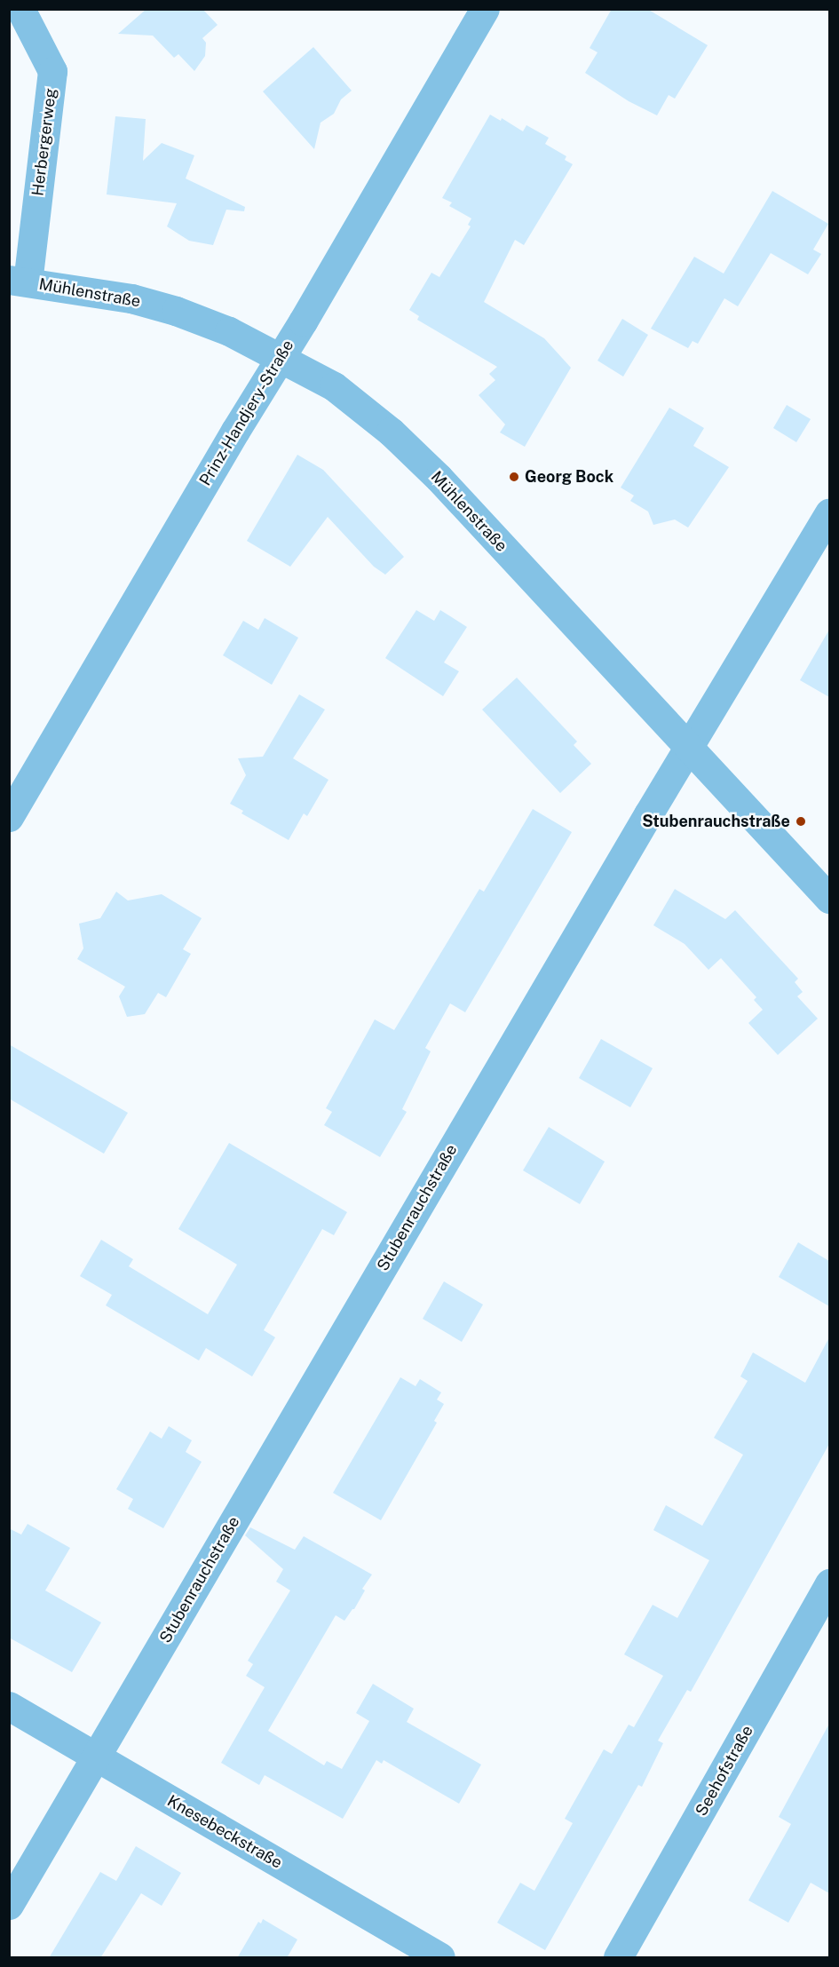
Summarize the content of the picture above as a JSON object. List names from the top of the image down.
{
  "streets": {
    "street": [
      "Herbergerweg",
      "Mühlenstraße",
      "Prinz-Handjery-Straße",
      "Stubenrauchstraße",
      "Seehofstraße",
      "Knesebeckstraße"
    ]
  },
  "crossings": [
    ["Herbergerweg", "Mühlenstraße"],
    ["Mühlenstraße", "Prinz-Handjery-Straße"],
    ["Mühlenstraße", "Stubenrauchstraße"],
    ["Stubenrauchstraße", "Knesebeckstraße"]
  ],
  "places": ["Georg Bock", "Stubenrauchstraße"]
}
